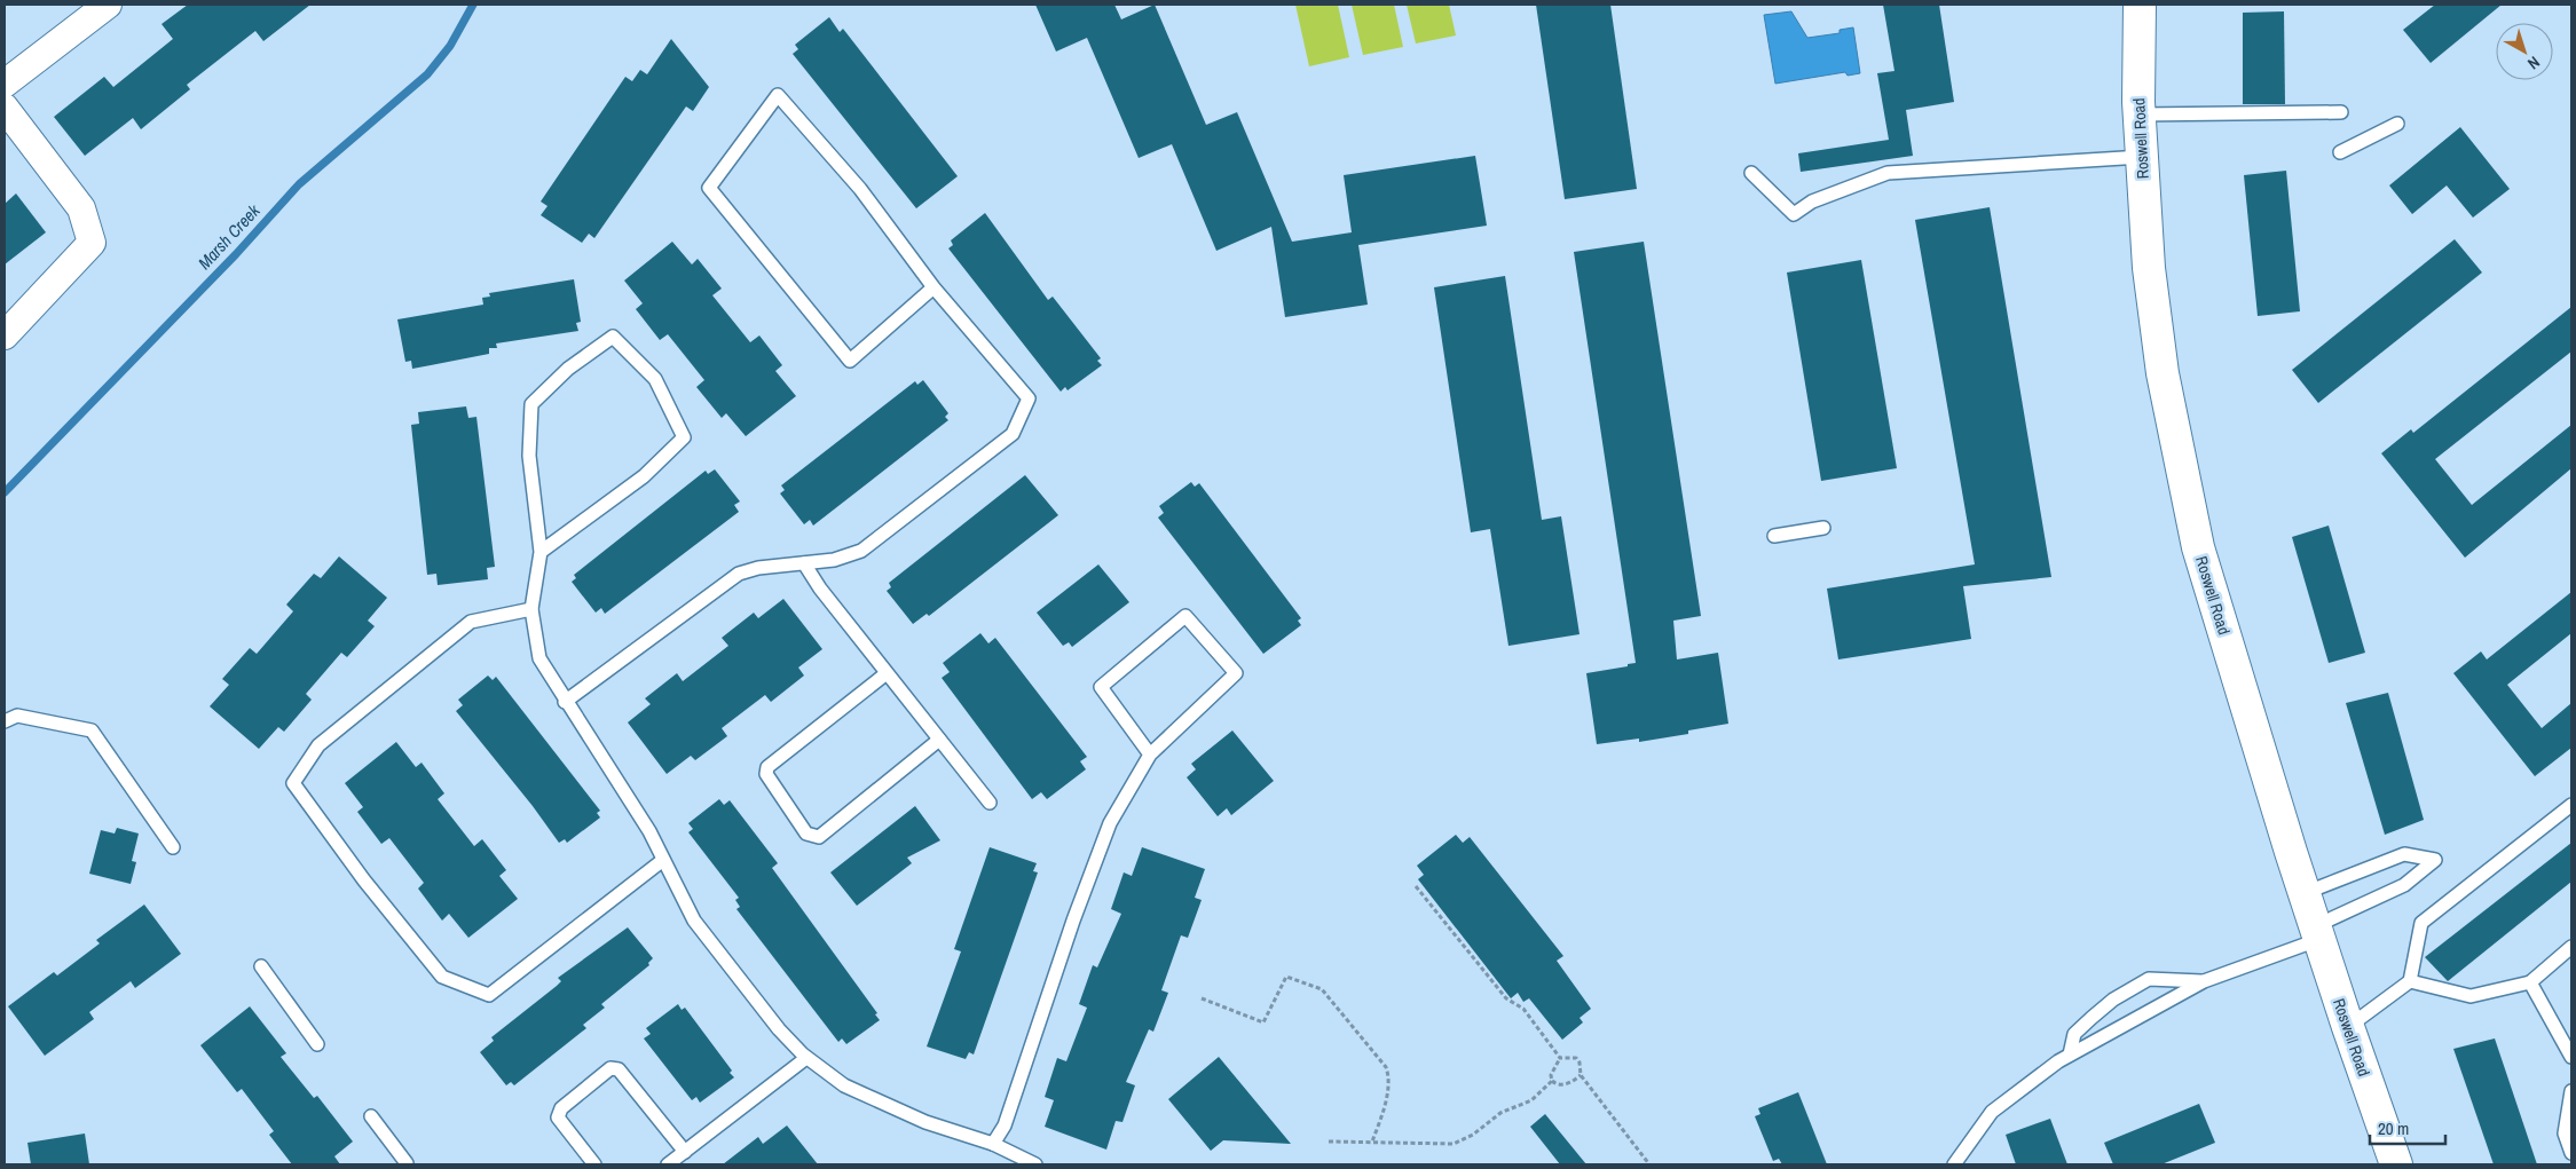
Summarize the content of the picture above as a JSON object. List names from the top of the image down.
{
  "streets": {
    "main road": ["Roswell Road"]
  },
  "water": ["Marsh Creek"],
  "scale_bar": "20 m",
  "north": "bottom right"
}
